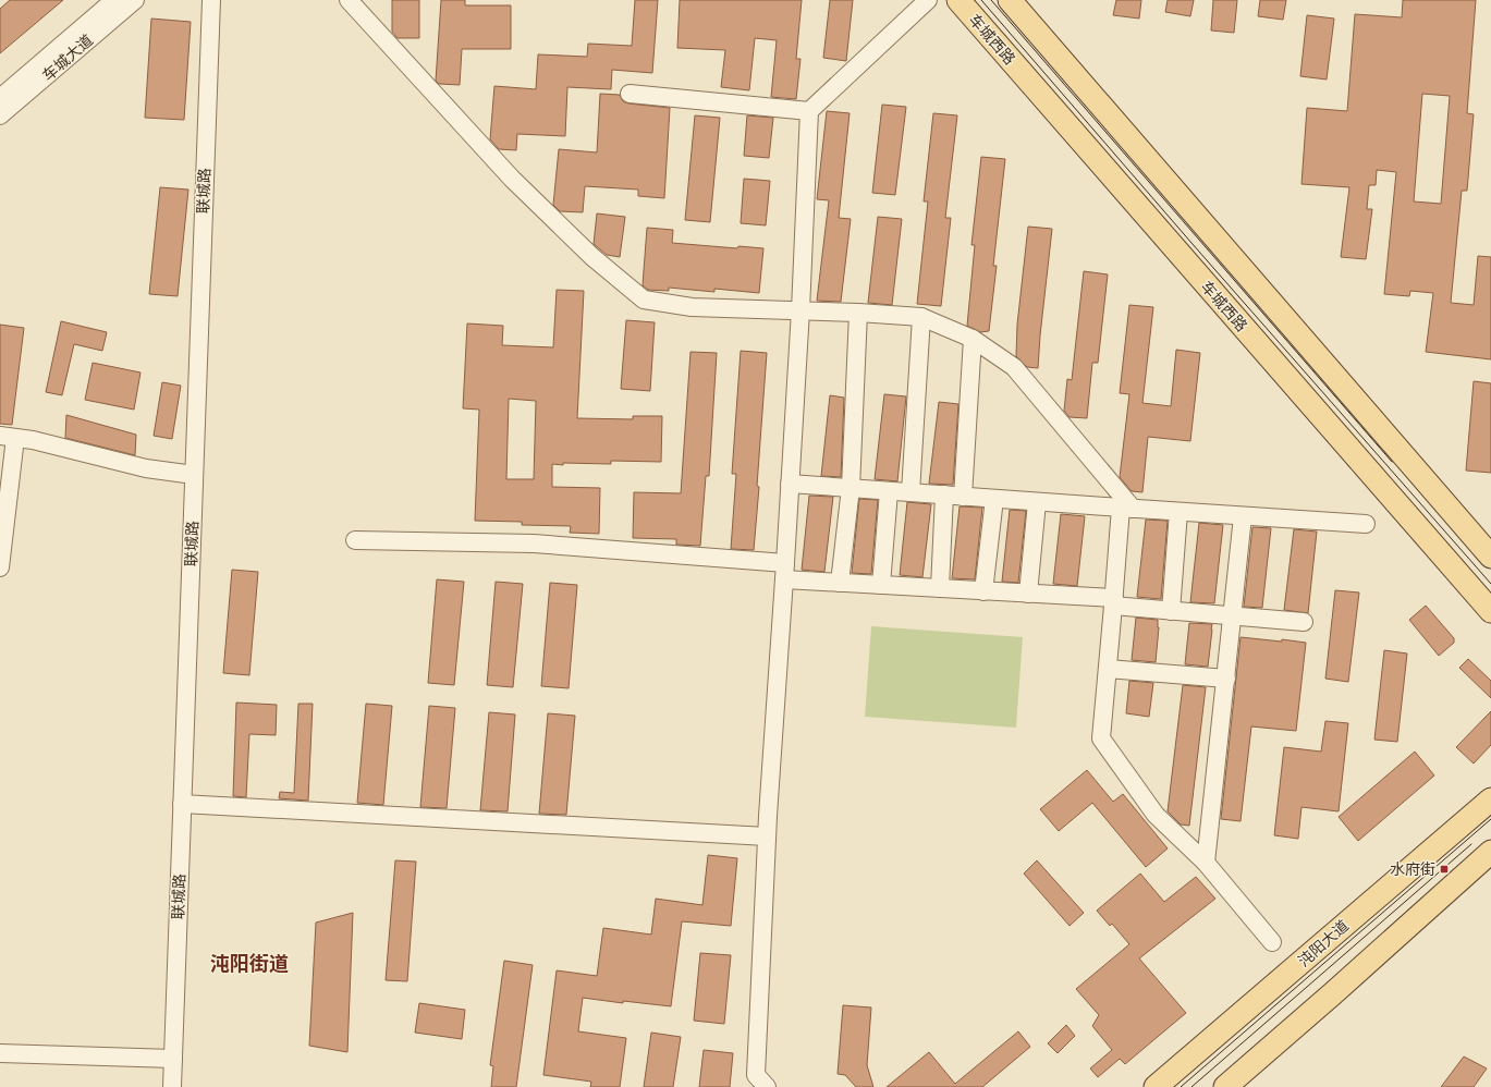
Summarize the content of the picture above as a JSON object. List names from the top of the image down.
{
  "streets": {
    "main road": ["车城西路", "沌阳大道"],
    "street": ["车城大道", "联城路"]
  },
  "districts": ["沌阳街道"],
  "places": {
    "transit": ["水府街"]
  }
}
